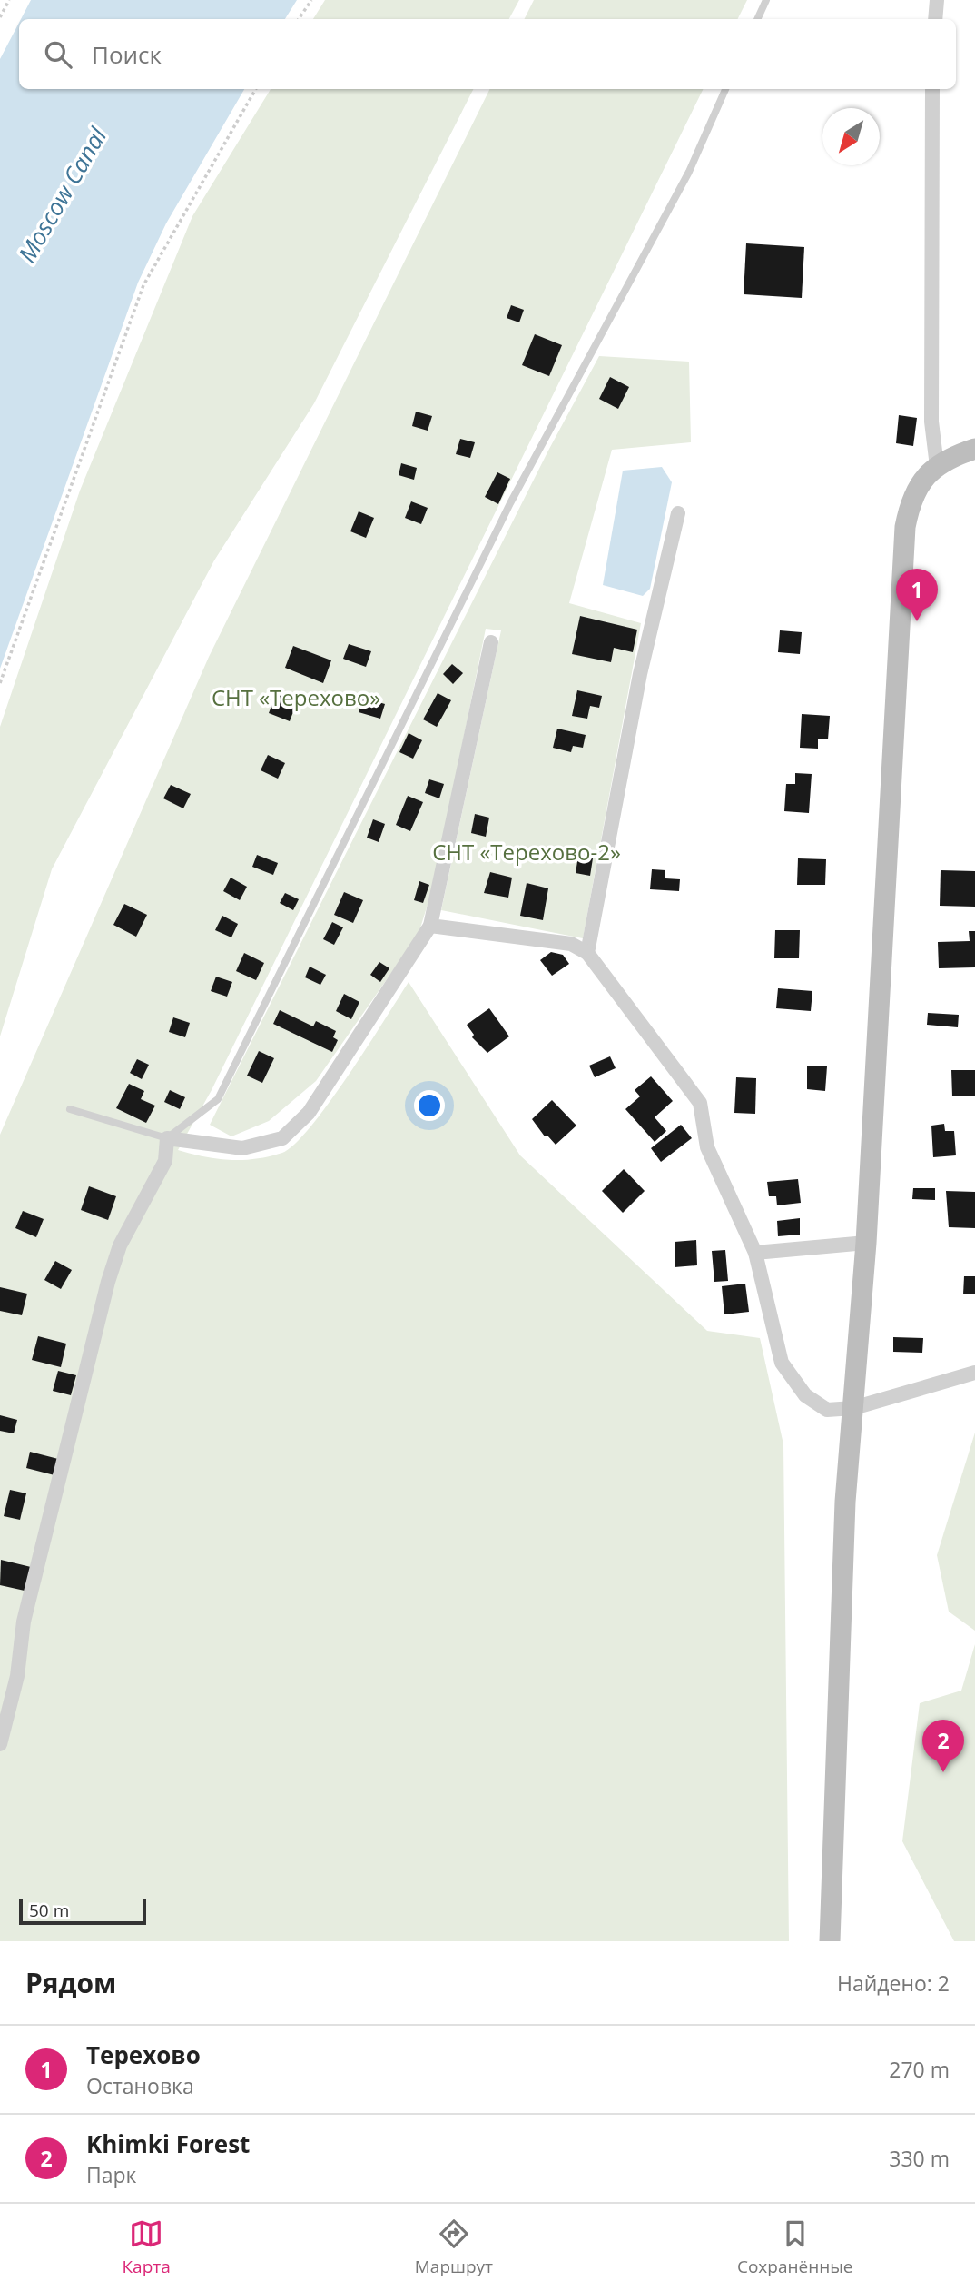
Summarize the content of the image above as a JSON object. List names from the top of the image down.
{
  "water": ["Moscow Canal"],
  "parks": ["СНТ «Терехово»", "СНТ «Терехово-2»"],
  "scale_bar": "50 m",
  "north": "bottom left",
  "page": {
    "search": "Поиск",
    "pins": ["1", "2"],
    "scale": "50 m",
    "heading": ["Рядом", "Найдено: 2"],
    "list": [
      {
        "mark": "1",
        "name": "Терехово",
        "note": "Остановка",
        "value": "270 m"
      },
      {
        "mark": "2",
        "name": "Khimki Forest",
        "note": "Парк",
        "value": "330 m"
      }
    ],
    "nav": ["Карта", "Маршрут", "Сохранённые"]
  }
}
